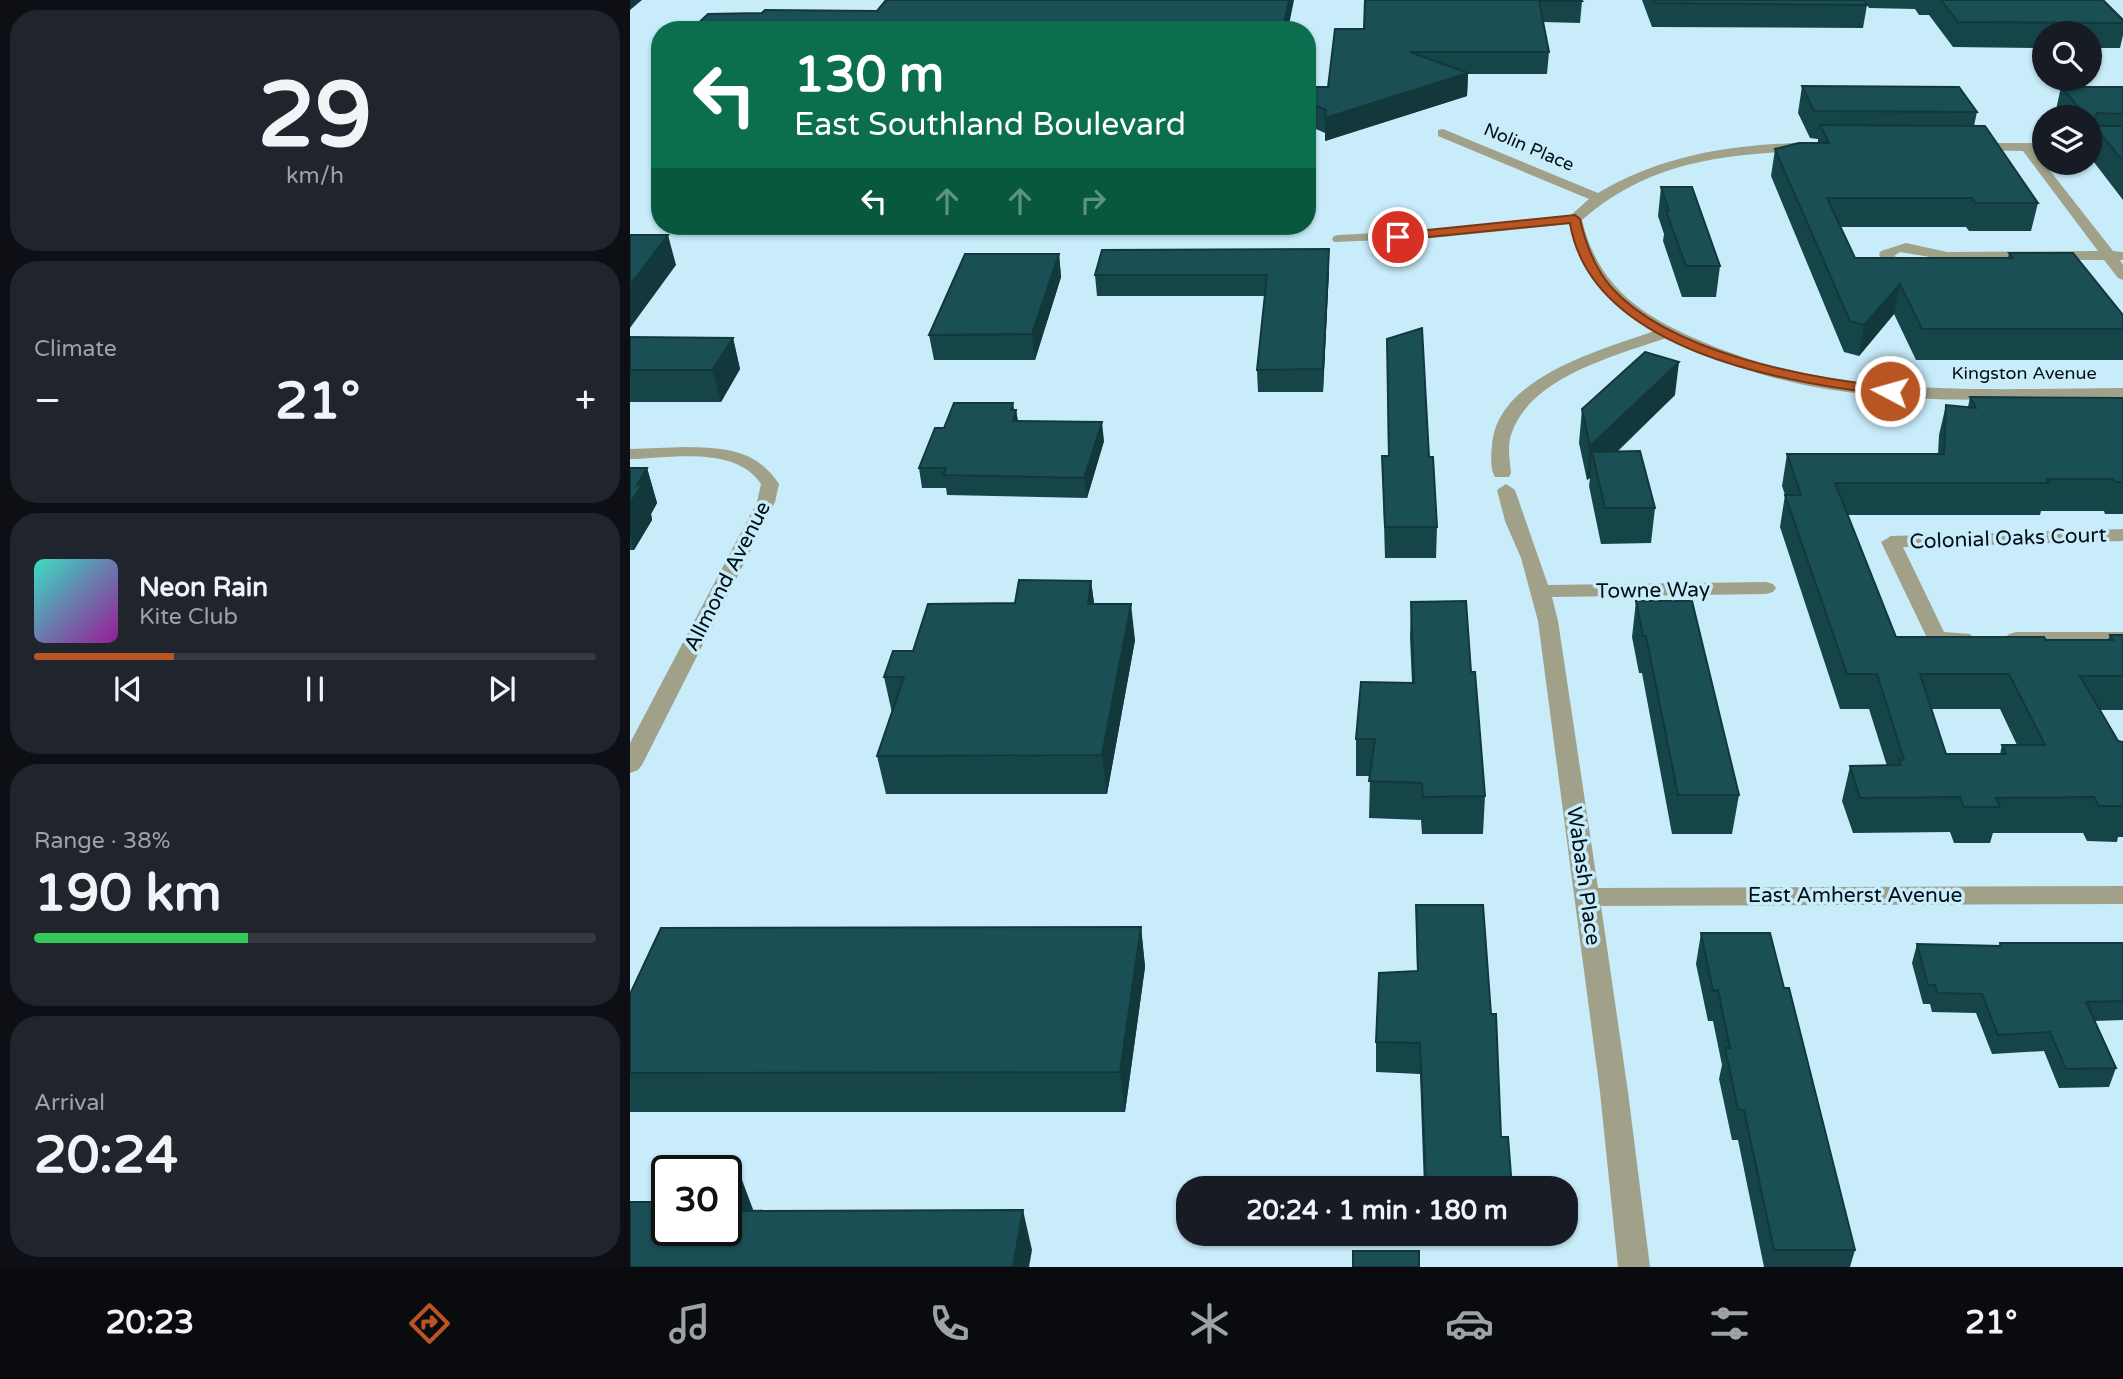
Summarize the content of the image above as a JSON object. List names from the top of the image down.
{
  "streets": {
    "street": [
      "Nolin Place",
      "Kingston Avenue",
      "Colonial Oaks Court",
      "Allmond Avenue",
      "Towne Way",
      "Wabash Place",
      "East Amherst Avenue"
    ]
  },
  "crossings": [
    ["Kingston Avenue", "Wabash Place"],
    ["Towne Way", "Wabash Place"],
    ["Wabash Place", "East Amherst Avenue"]
  ],
  "page": {
    "tile": [
      ["29", "km/h"],
      "Climate",
      ["Range · 38%", "190 km"],
      ["Arrival", "20:24"]
    ],
    "turn": ["130 m", "East Southland Boulevard"],
    "heat": ["−", "21°", "+"],
    "song": ["Neon Rain", "Kite Club"],
    "limit": "30",
    "trip": "20:24 · 1 min · 180 m",
    "tabs": ["20:23", "21°"]
  }
}
